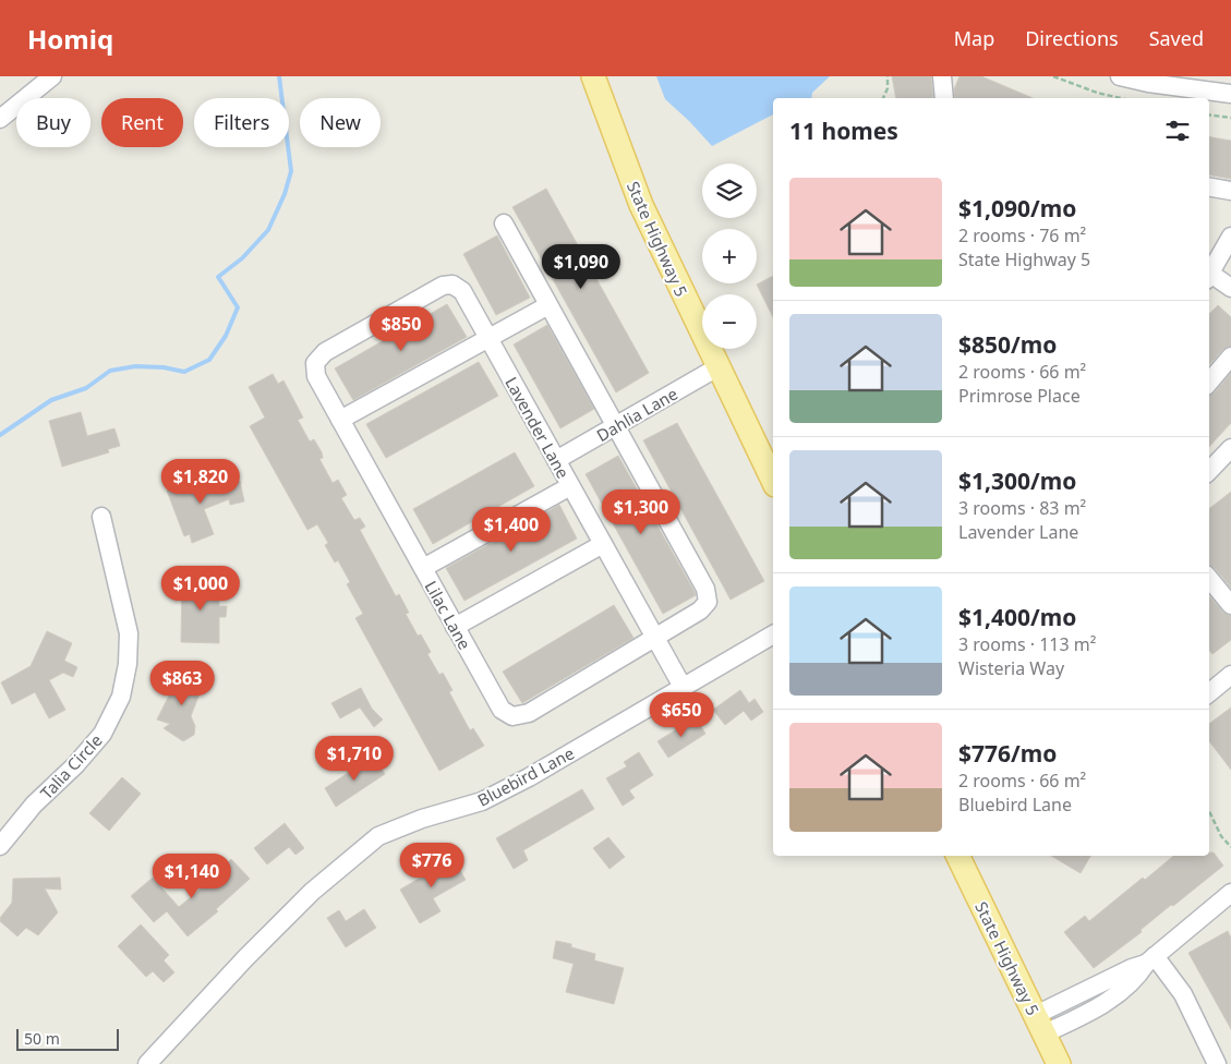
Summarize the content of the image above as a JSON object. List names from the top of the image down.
{
  "streets": {
    "main road": ["State Highway 5"],
    "street": [
      "Dahlia Lane",
      "Lavender Lane",
      "Lilac Lane",
      "Talia Circle",
      "Bluebird Lane"
    ]
  },
  "crossings": [
    ["State Highway 5", "Dahlia Lane"],
    ["Dahlia Lane", "Lavender Lane"],
    ["Dahlia Lane", "Lilac Lane"],
    ["Lavender Lane", "Lilac Lane"],
    ["Lavender Lane", "Bluebird Lane"]
  ],
  "scale_bar": "50 m",
  "page": {
    "header": "Homiq",
    "nav": ["Map", "Directions", "Saved"],
    "chip": [
      "Buy",
      "Rent",
      "Filters",
      "New"
    ],
    "heading": "11 homes",
    "map_buttons": ["+", "−"],
    "list": [
      {
        "name": "$1,090/mo",
        "note": "2 rooms · 76 m² · State Highway 5"
      },
      {
        "name": "$850/mo",
        "note": "2 rooms · 66 m² · Primrose Place"
      },
      {
        "name": "$1,300/mo",
        "note": "3 rooms · 83 m² · Lavender Lane"
      },
      {
        "name": "$1,400/mo",
        "note": "3 rooms · 113 m² · Wisteria Way"
      },
      {
        "name": "$776/mo",
        "note": "2 rooms · 66 m² · Bluebird Lane"
      }
    ],
    "price": [
      "$1,090",
      "$850",
      "$1,820",
      "$1,300",
      "$1,400",
      "$1,000",
      "$863",
      "$650",
      "$1,710",
      "$776",
      "$1,140"
    ],
    "scale": "50 m"
  }
}
